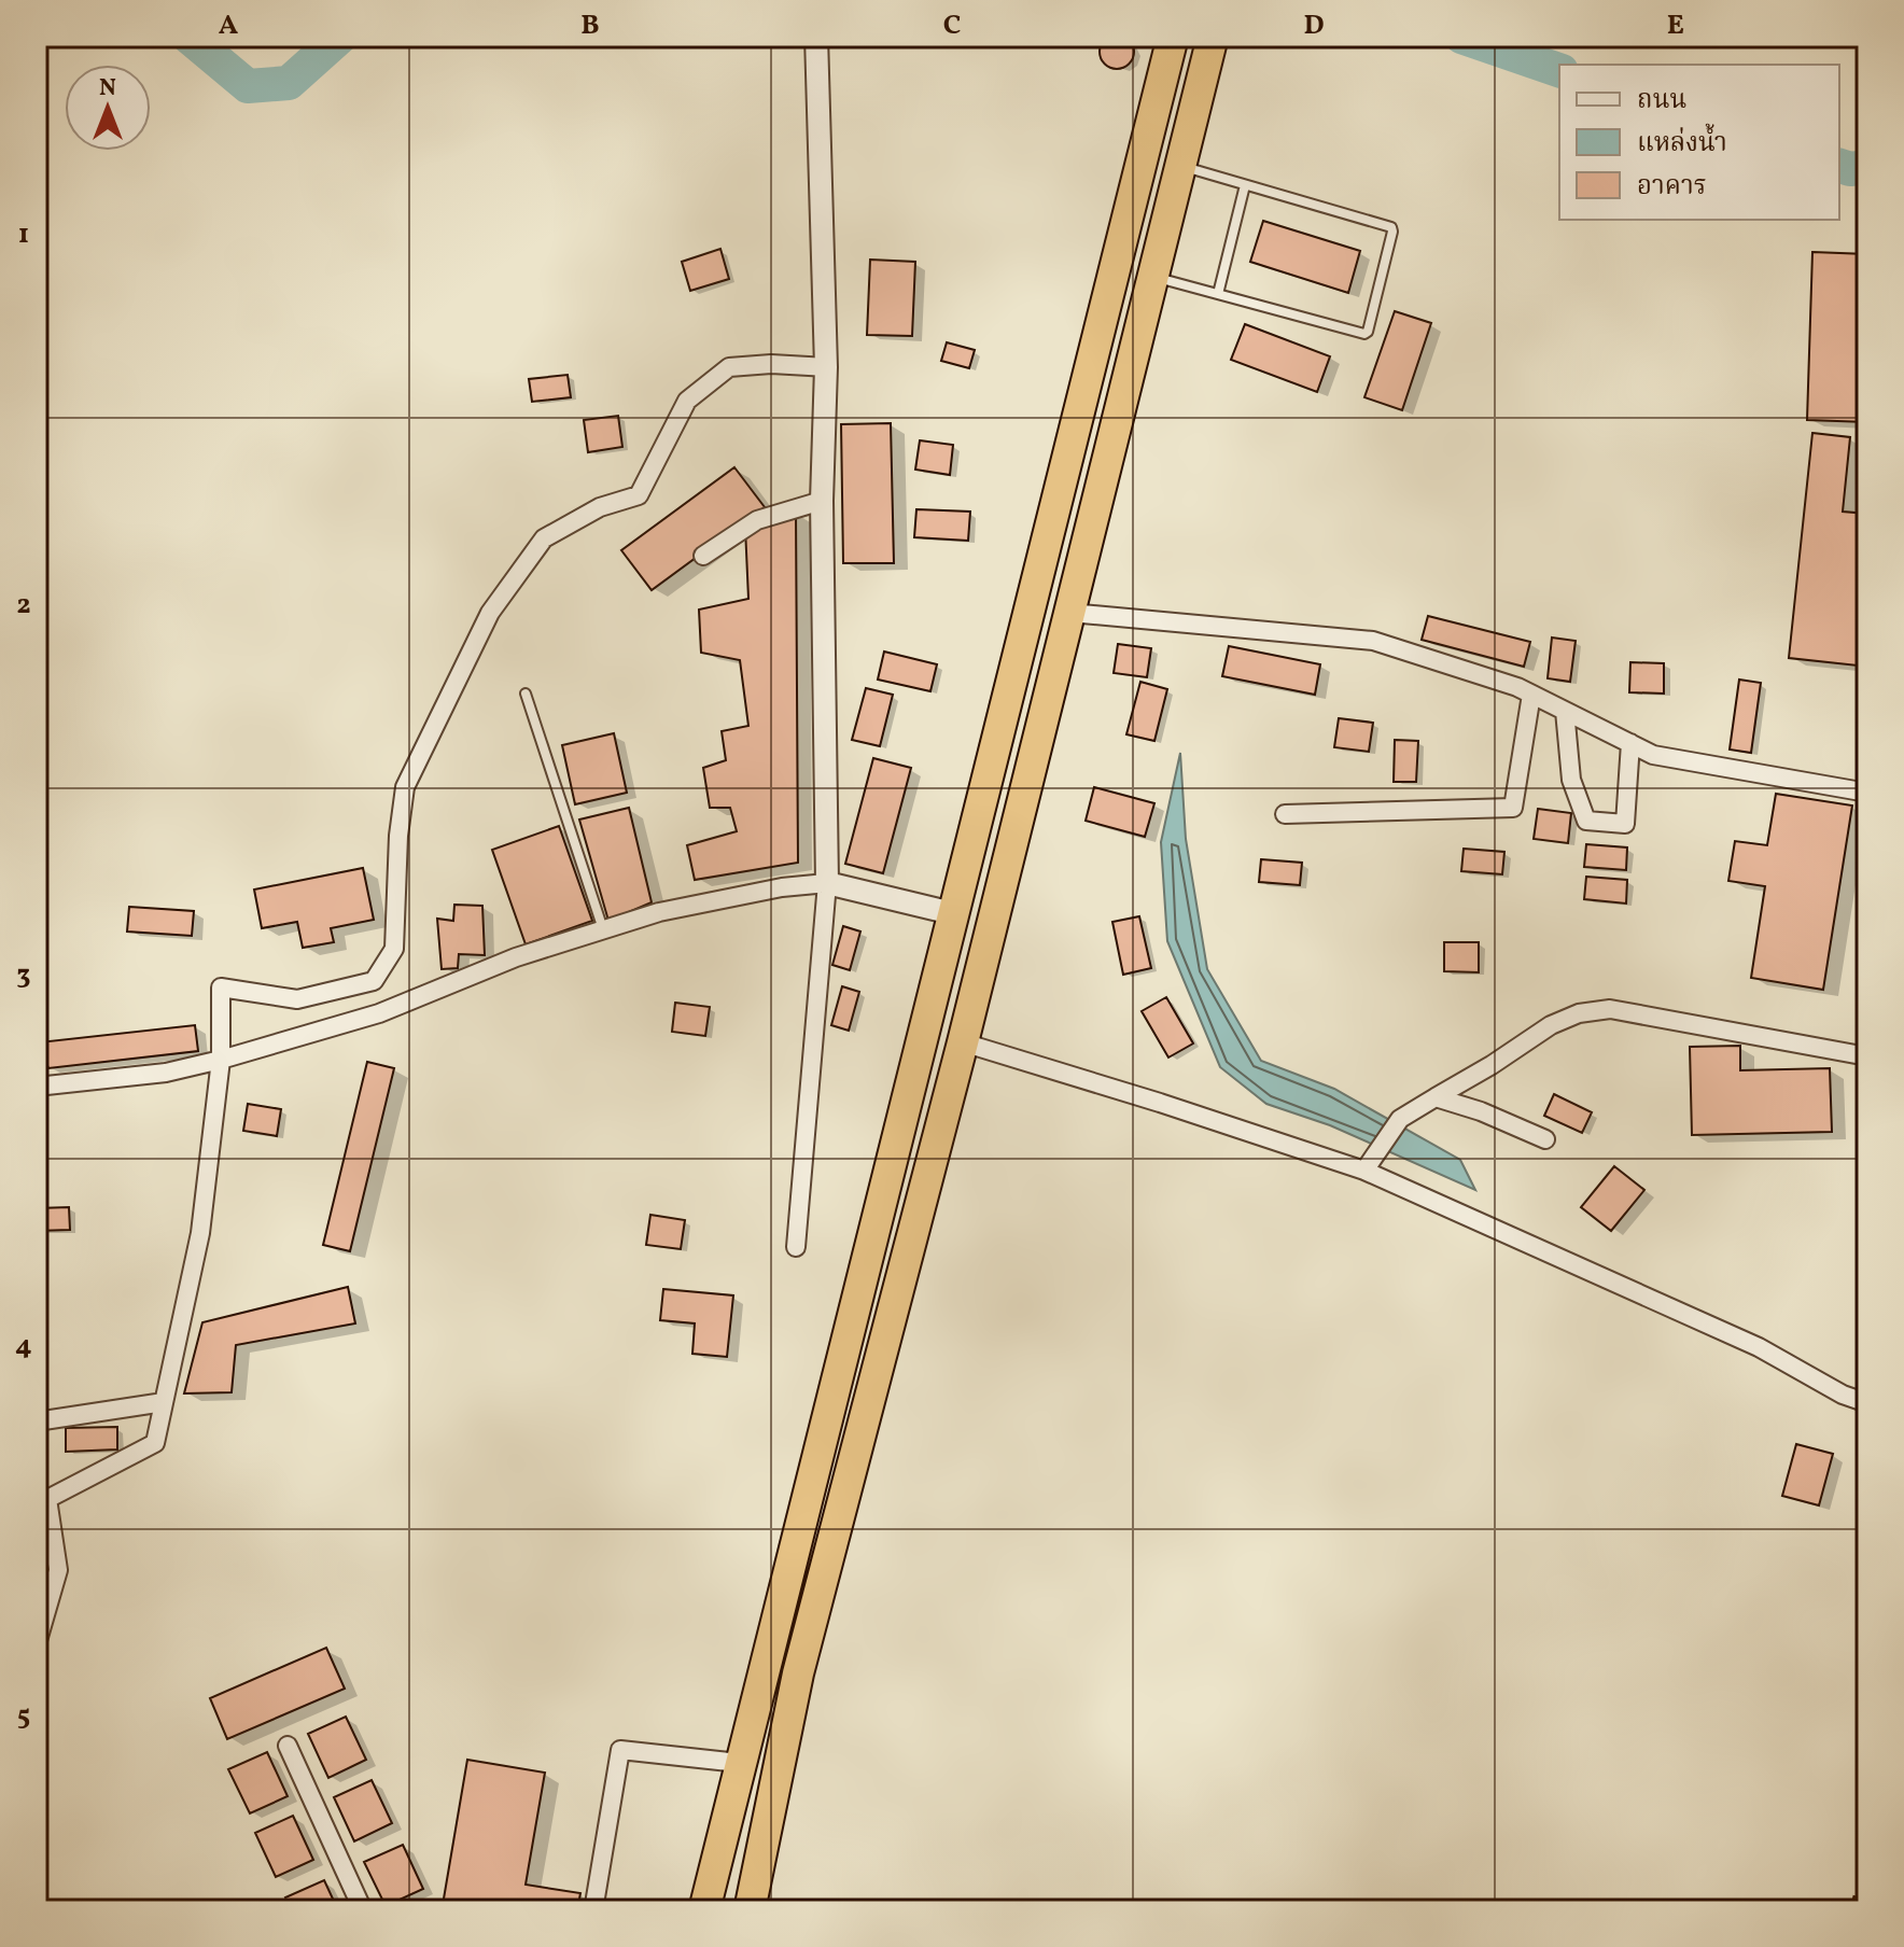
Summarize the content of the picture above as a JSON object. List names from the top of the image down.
{
  "legend": ["ถนน", "แหล่งน้ำ", "อาคาร"],
  "north": "top",
  "grid": {
    "columns": [
      "A",
      "B",
      "C",
      "D",
      "E"
    ],
    "rows": [
      "1",
      "2",
      "3",
      "4",
      "5"
    ]
  }
}
